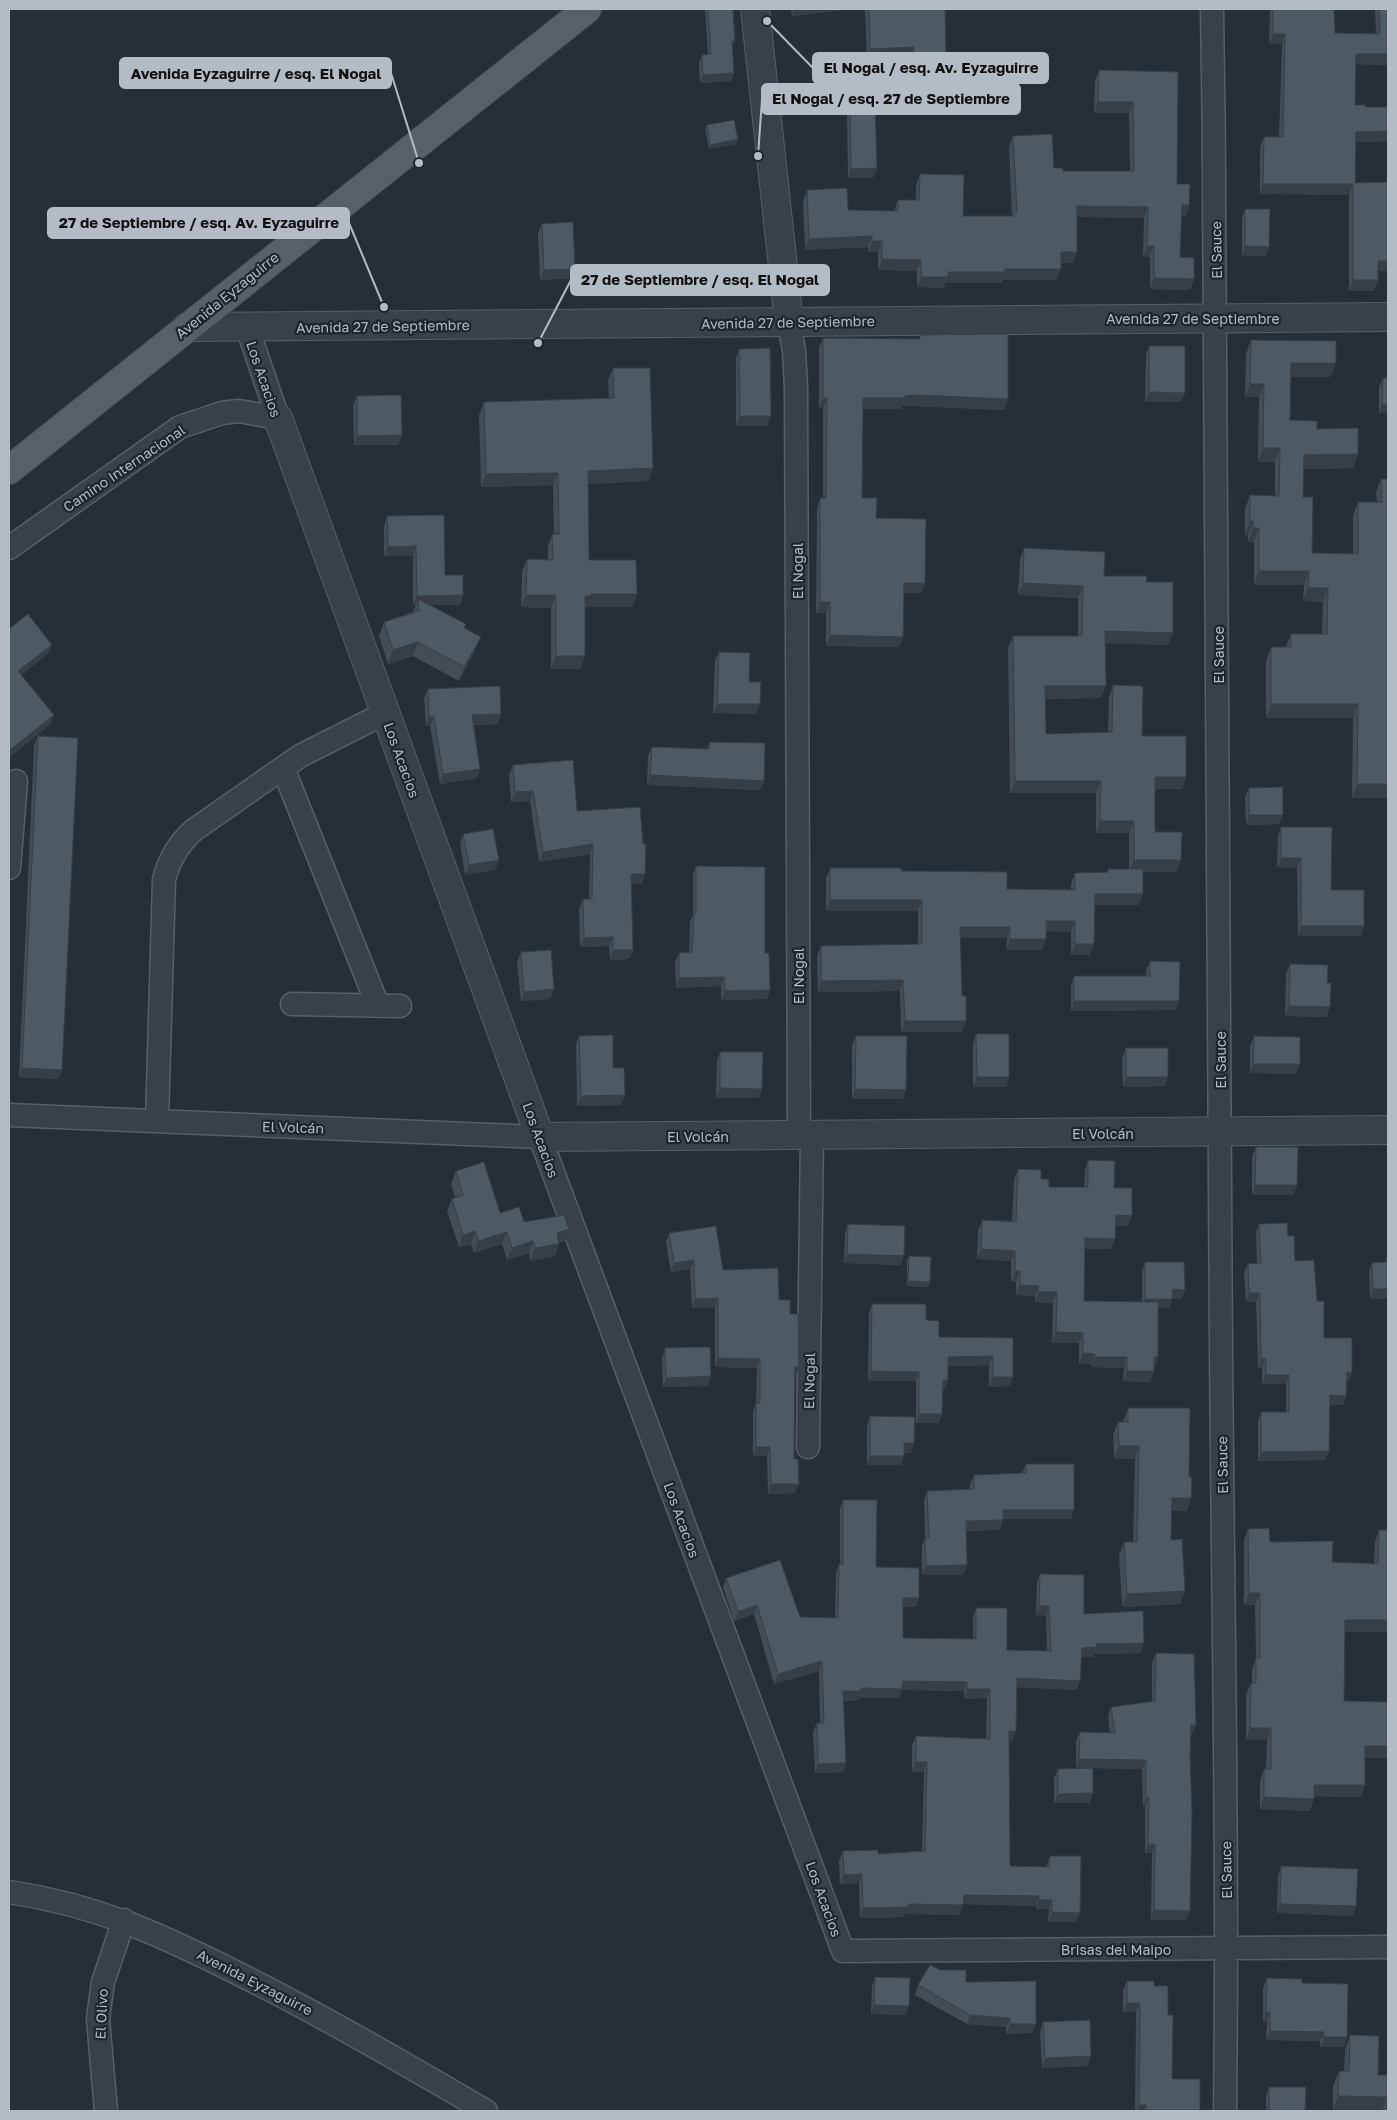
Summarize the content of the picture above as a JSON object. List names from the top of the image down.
{
  "streets": {
    "main road": ["Avenida Eyzaguirre"],
    "street": [
      "El Sauce",
      "Avenida 27 de Septiembre",
      "Los Acacios",
      "Camino Internacional",
      "El Nogal",
      "El Volcán",
      "Brisas del Maipo",
      "El Olivo"
    ]
  },
  "crossings": [
    ["El Sauce", "Avenida 27 de Septiembre"],
    ["El Sauce", "El Volcán"],
    ["El Sauce", "Brisas del Maipo"],
    ["Avenida Eyzaguirre", "Avenida 27 de Septiembre"],
    ["Avenida Eyzaguirre", "El Olivo"],
    ["Avenida 27 de Septiembre", "Los Acacios"],
    ["Avenida 27 de Septiembre", "El Nogal"],
    ["Los Acacios", "Camino Internacional"],
    ["Los Acacios", "El Volcán"],
    ["Los Acacios", "Brisas del Maipo"],
    ["El Nogal", "El Volcán"]
  ],
  "places": [
    "El Nogal / esq. Av. Eyzaguirre",
    "El Nogal / esq. 27 de Septiembre",
    "Avenida Eyzaguirre / esq. El Nogal",
    "27 de Septiembre / esq. Av. Eyzaguirre",
    "27 de Septiembre / esq. El Nogal"
  ]
}
